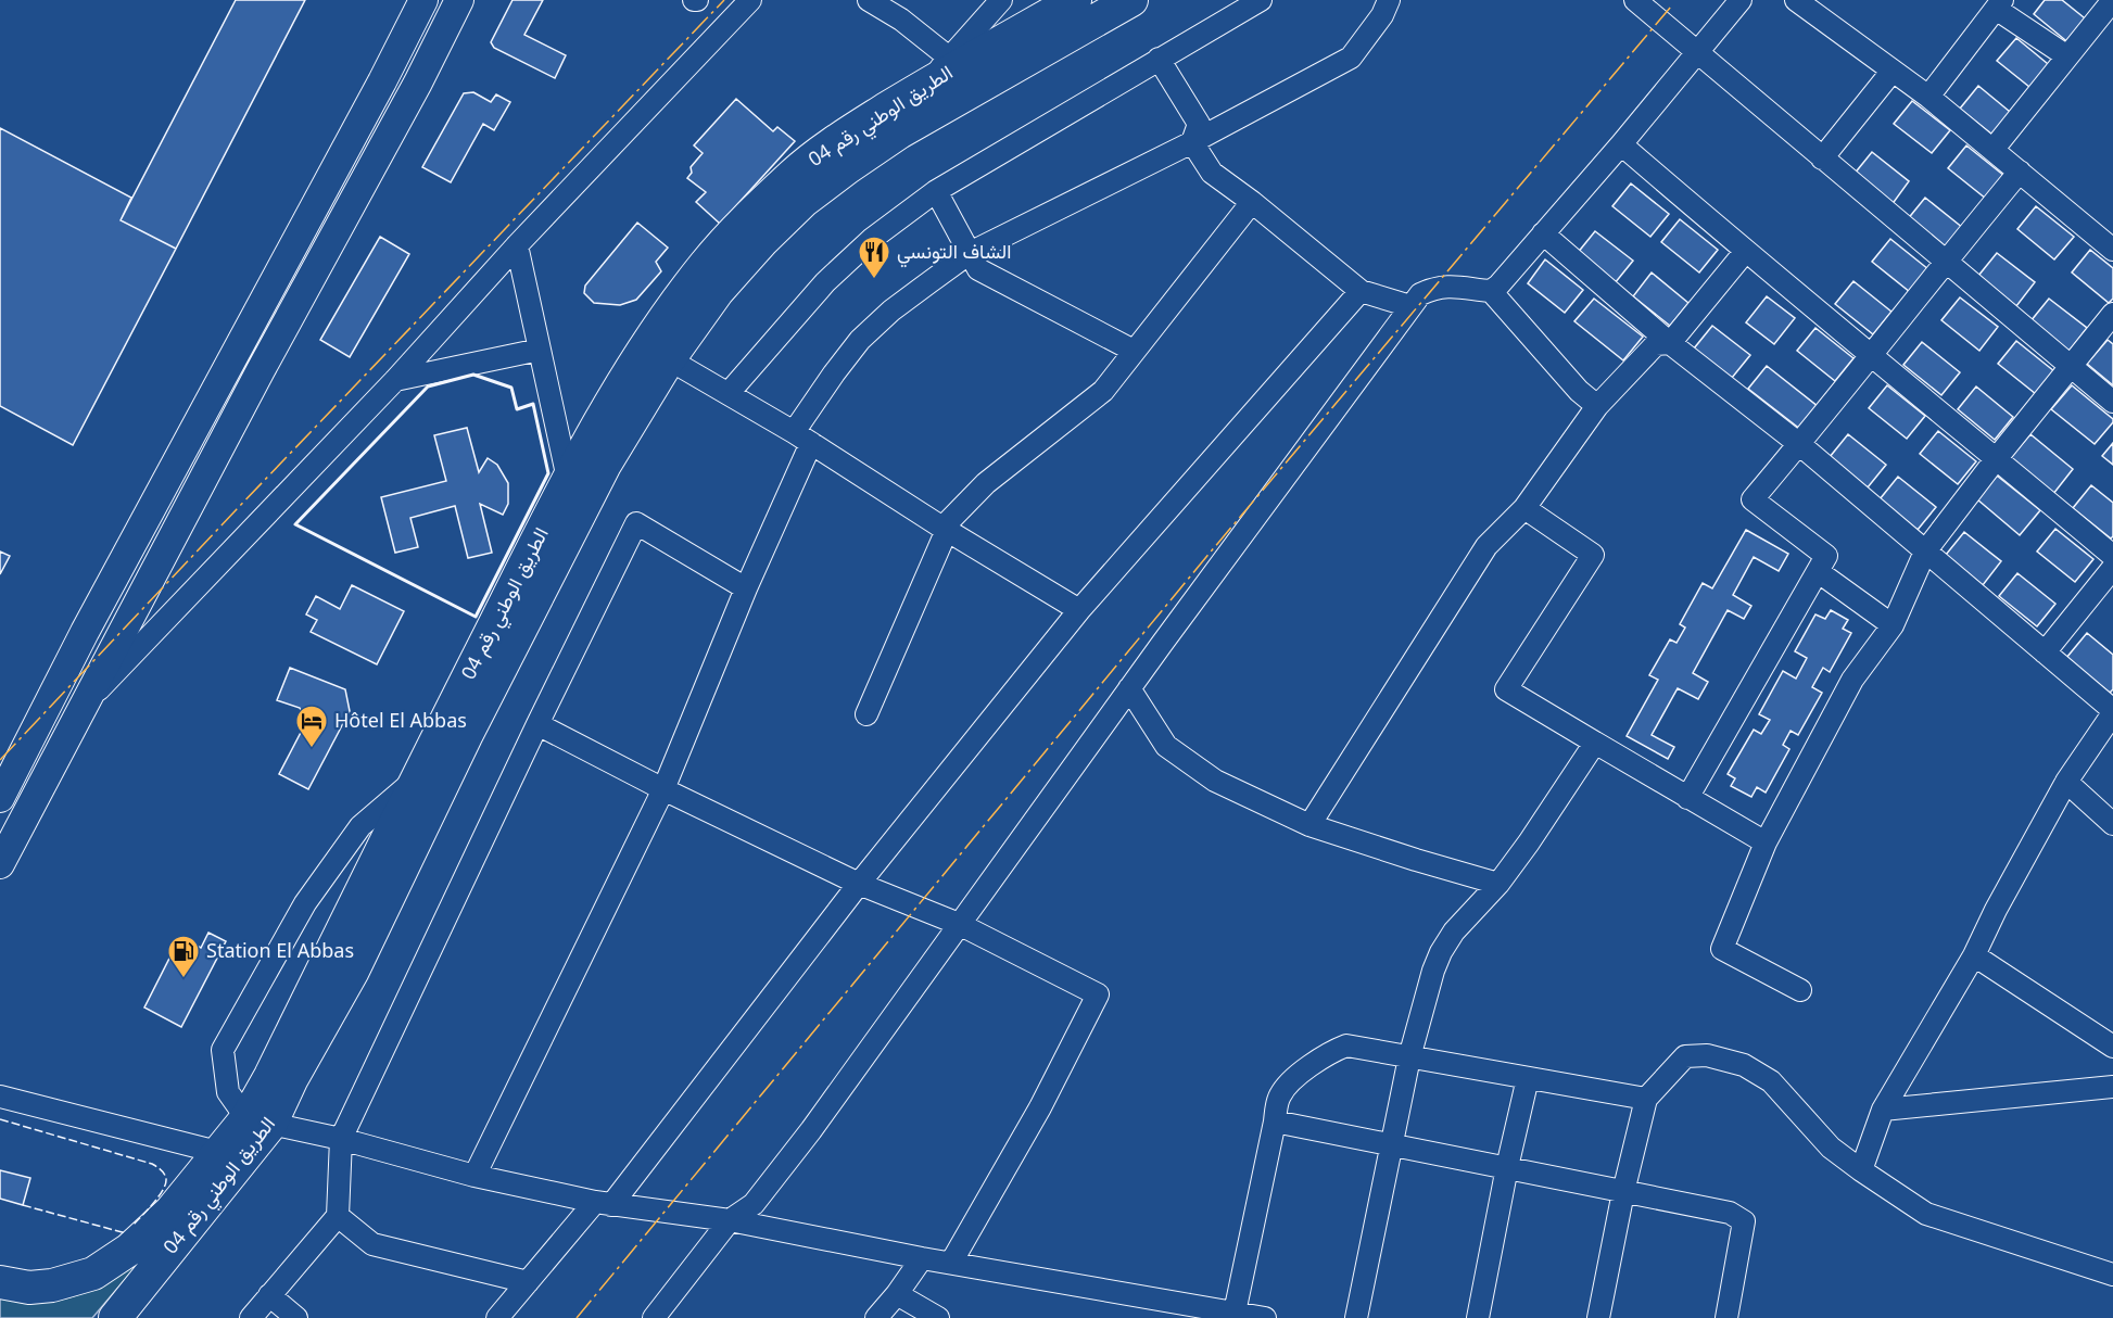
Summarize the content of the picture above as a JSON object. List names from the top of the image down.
{
  "streets": {
    "highway": ["الطريق الوطني رقم 04"]
  },
  "places": {
    "restaurant": ["الشاف التونسي"],
    "hotel": ["Hôtel El Abbas"],
    "fuel station": ["Station El Abbas"]
  }
}
